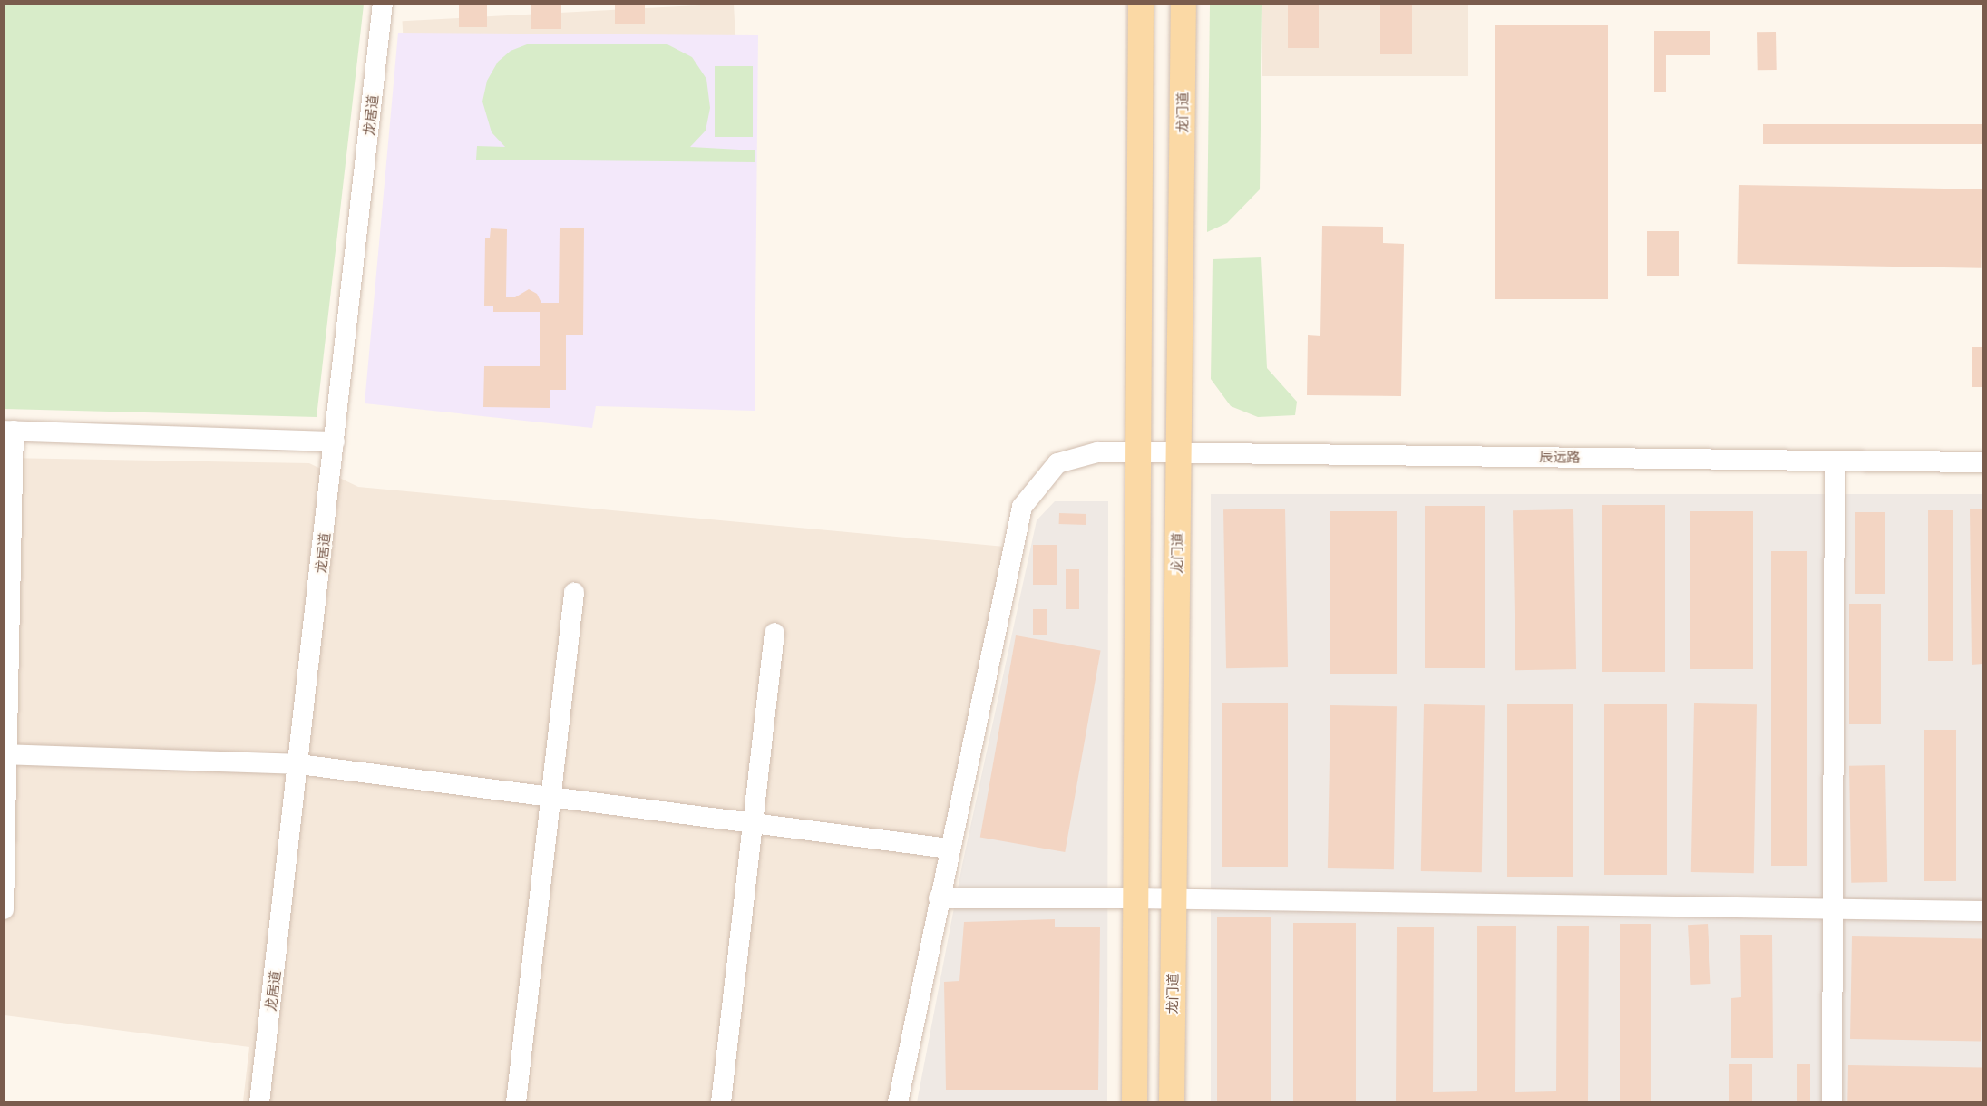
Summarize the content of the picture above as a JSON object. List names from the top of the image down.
{
  "streets": {
    "main road": ["龙门道"],
    "street": ["龙居道", "辰远路"]
  },
  "crossings": [
    ["龙门道", "辰远路"]
  ]
}
